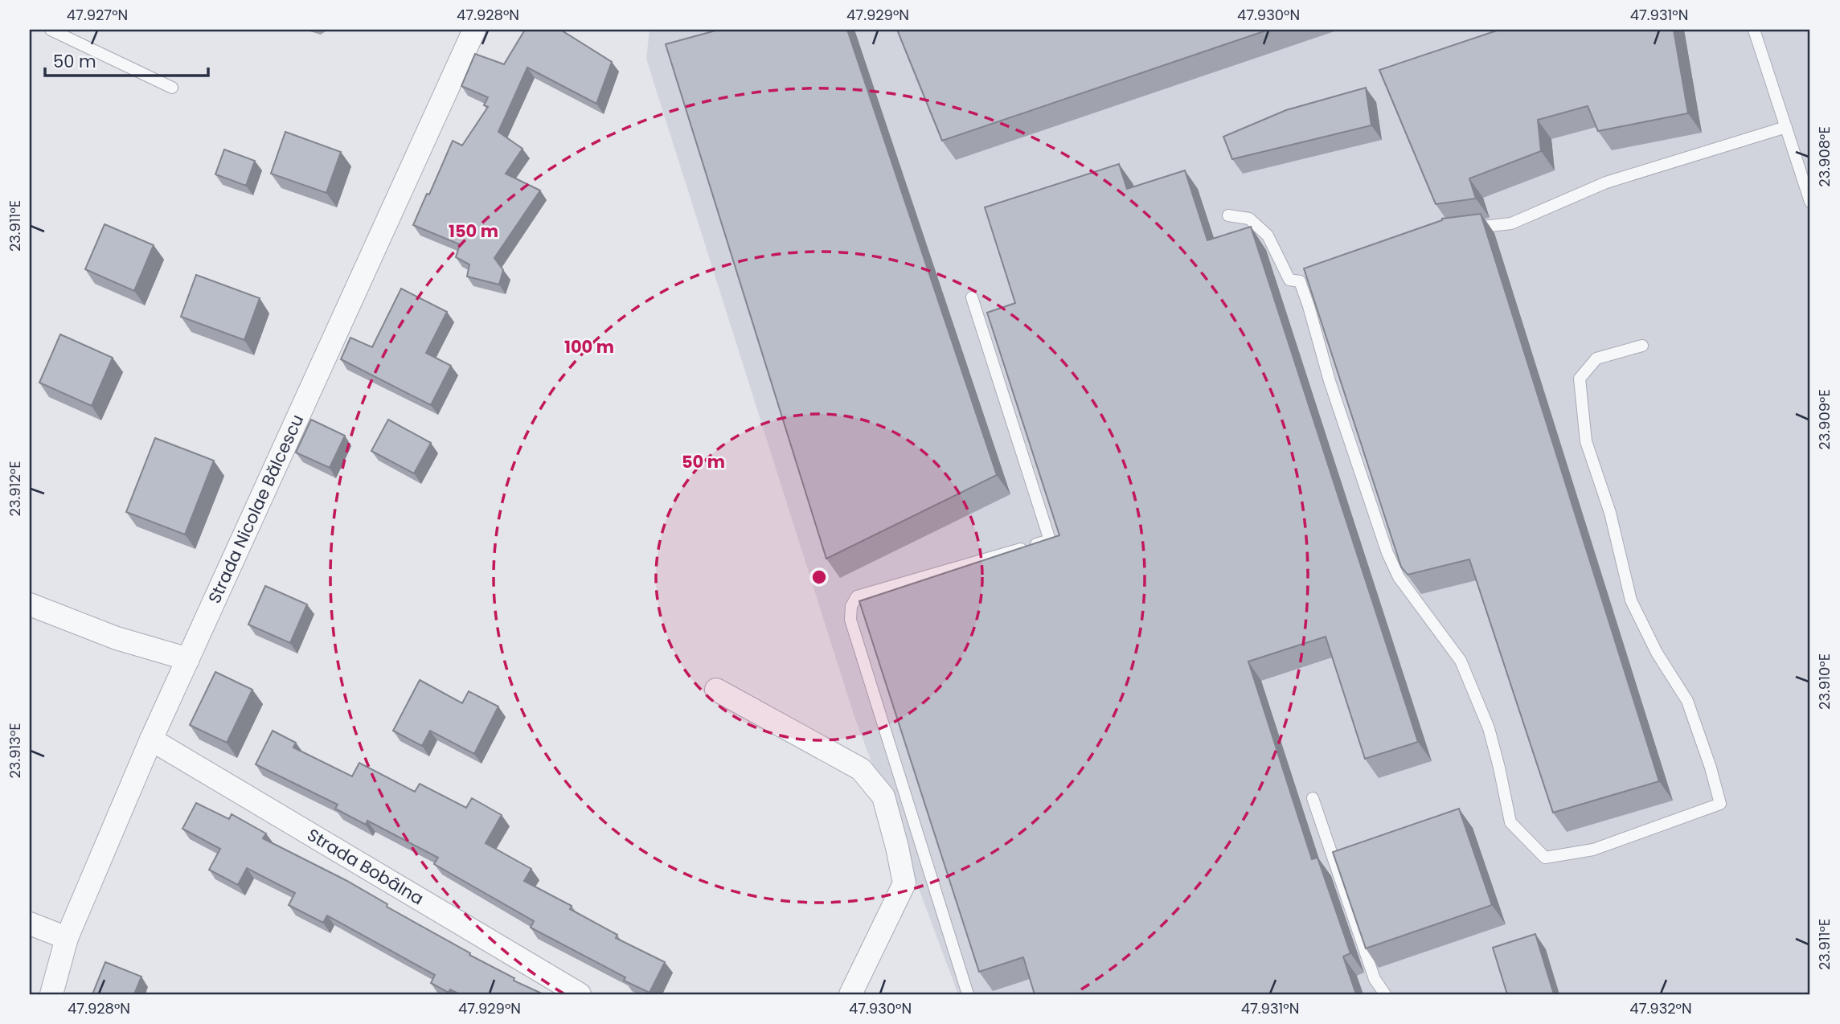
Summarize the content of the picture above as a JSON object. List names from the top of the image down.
{
  "streets": {
    "street": ["Strada Nicolae Bălcescu", "Strada Bobâlna"]
  },
  "crossings": [
    ["Strada Nicolae Bălcescu", "Strada Bobâlna"]
  ],
  "scale_bar": "50 m",
  "coordinates": [
    "47.927°N",
    "47.928°N",
    "47.929°N",
    "47.930°N",
    "47.931°N",
    "23.908°E",
    "23.911°E",
    "23.909°E",
    "23.912°E",
    "23.910°E",
    "23.913°E",
    "47.932°N"
  ],
  "rings": ["150 m", "100 m", "50 m"]
}
